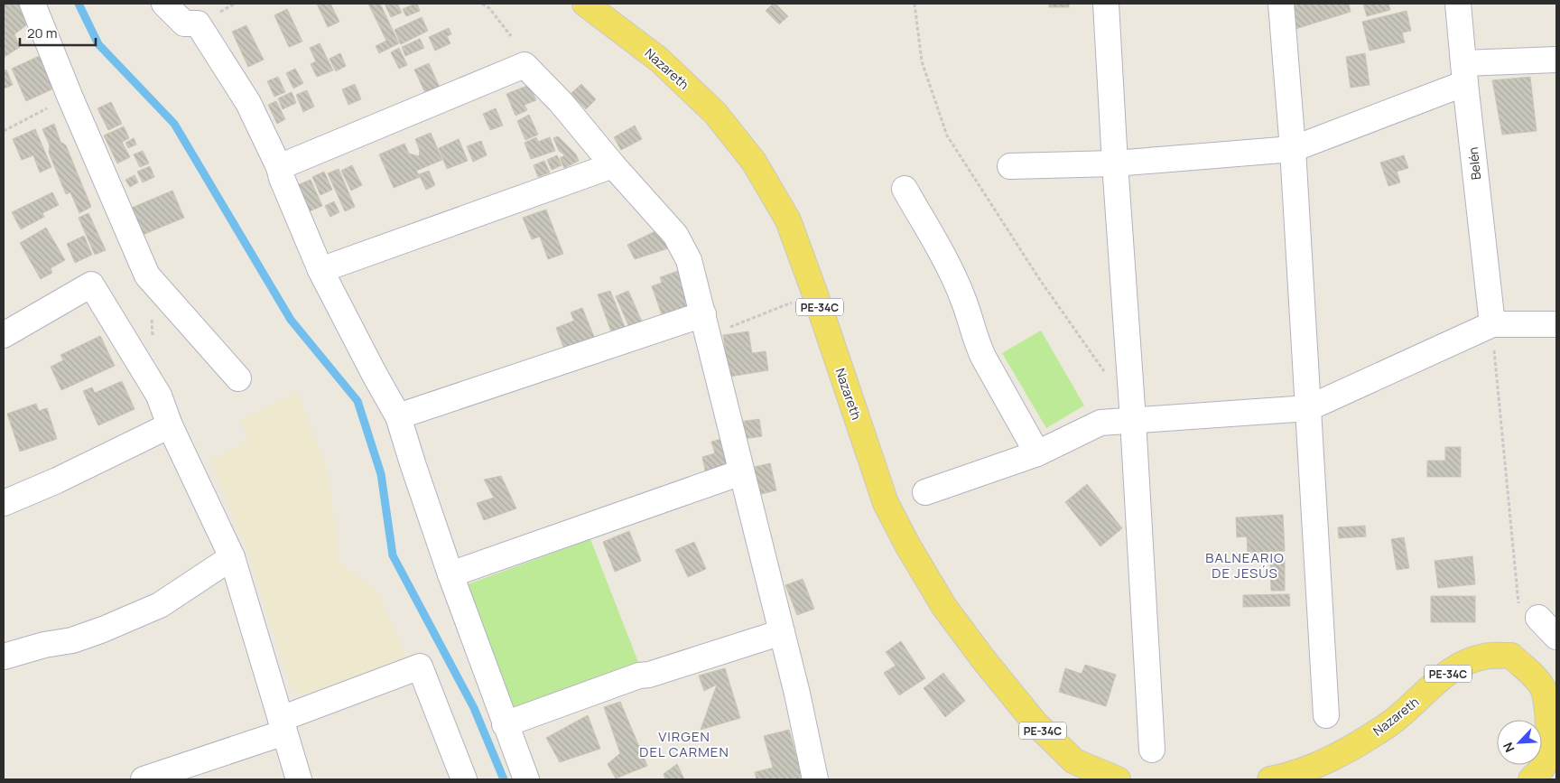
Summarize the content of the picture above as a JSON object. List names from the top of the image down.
{
  "streets": {
    "main road": ["Nazareth", "PE-34C"],
    "street": ["Belén"]
  },
  "districts": ["BALNEARIO DE JESÚS", "VIRGEN DEL CARMEN"],
  "scale_bar": "20 m",
  "north": "bottom left"
}
